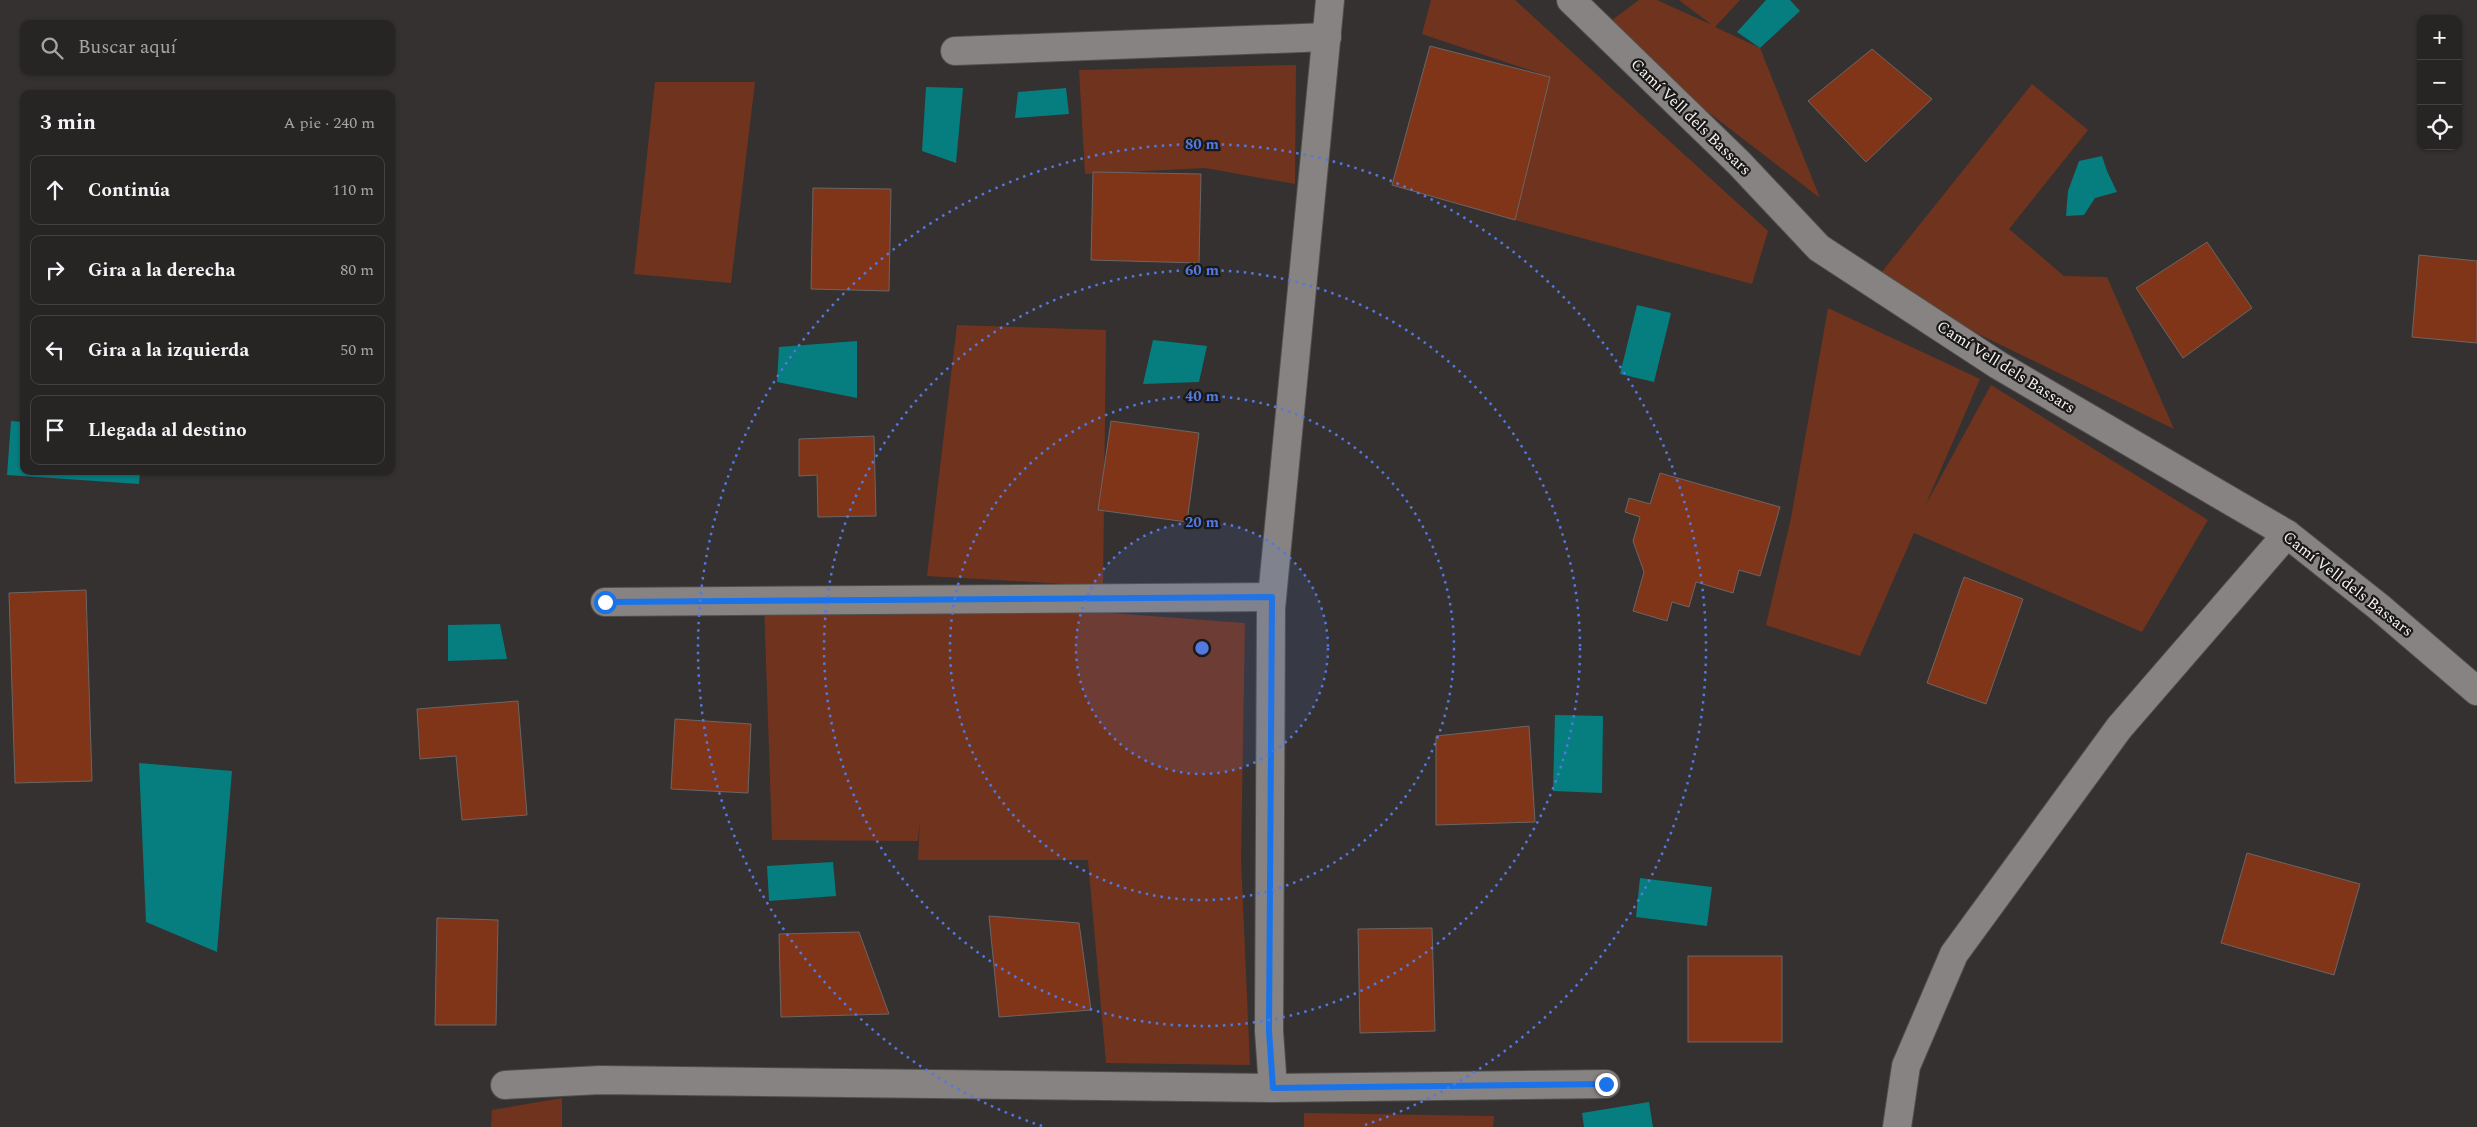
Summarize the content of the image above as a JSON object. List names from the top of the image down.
{
  "streets": {
    "street": ["Camí Vell dels Bassars"]
  },
  "page": {
    "map_buttons": ["+", "−"],
    "search": "Buscar aquí",
    "heading": ["3 min", "A pie · 240 m"],
    "list": [
      ["Continúa", "110 m"],
      ["Gira a la derecha", "80 m"],
      ["Gira a la izquierda", "50 m"],
      "Llegada al destino"
    ]
  },
  "rings": [
    "80 m",
    "60 m",
    "40 m",
    "20 m"
  ]
}
